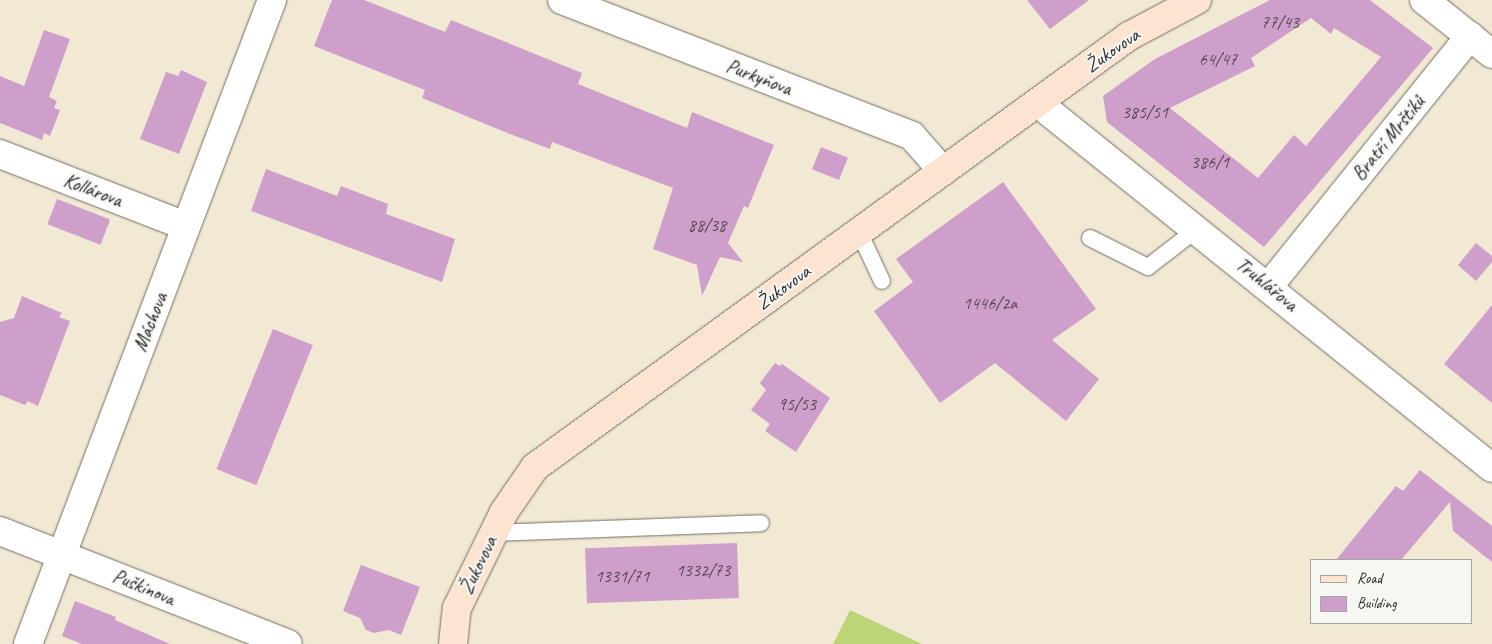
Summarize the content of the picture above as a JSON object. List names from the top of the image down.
{
  "streets": {
    "street": [
      "Žukovova",
      "Purkyňova",
      "Bratří Mrštíků",
      "Kollárova",
      "Truhlářova",
      "Máchova",
      "Puškinova"
    ]
  },
  "crossings": [
    ["Žukovova", "Purkyňova"],
    ["Žukovova", "Truhlářova"],
    ["Bratří Mrštíků", "Truhlářova"],
    ["Kollárova", "Máchova"],
    ["Máchova", "Puškinova"]
  ],
  "house_numbers": [
    "77/43",
    "64/47",
    "385/51",
    "386/1",
    "88/38",
    "1446/2a",
    "95/53",
    "1332/73",
    "1331/71"
  ],
  "legend": ["Road", "Building"]
}
